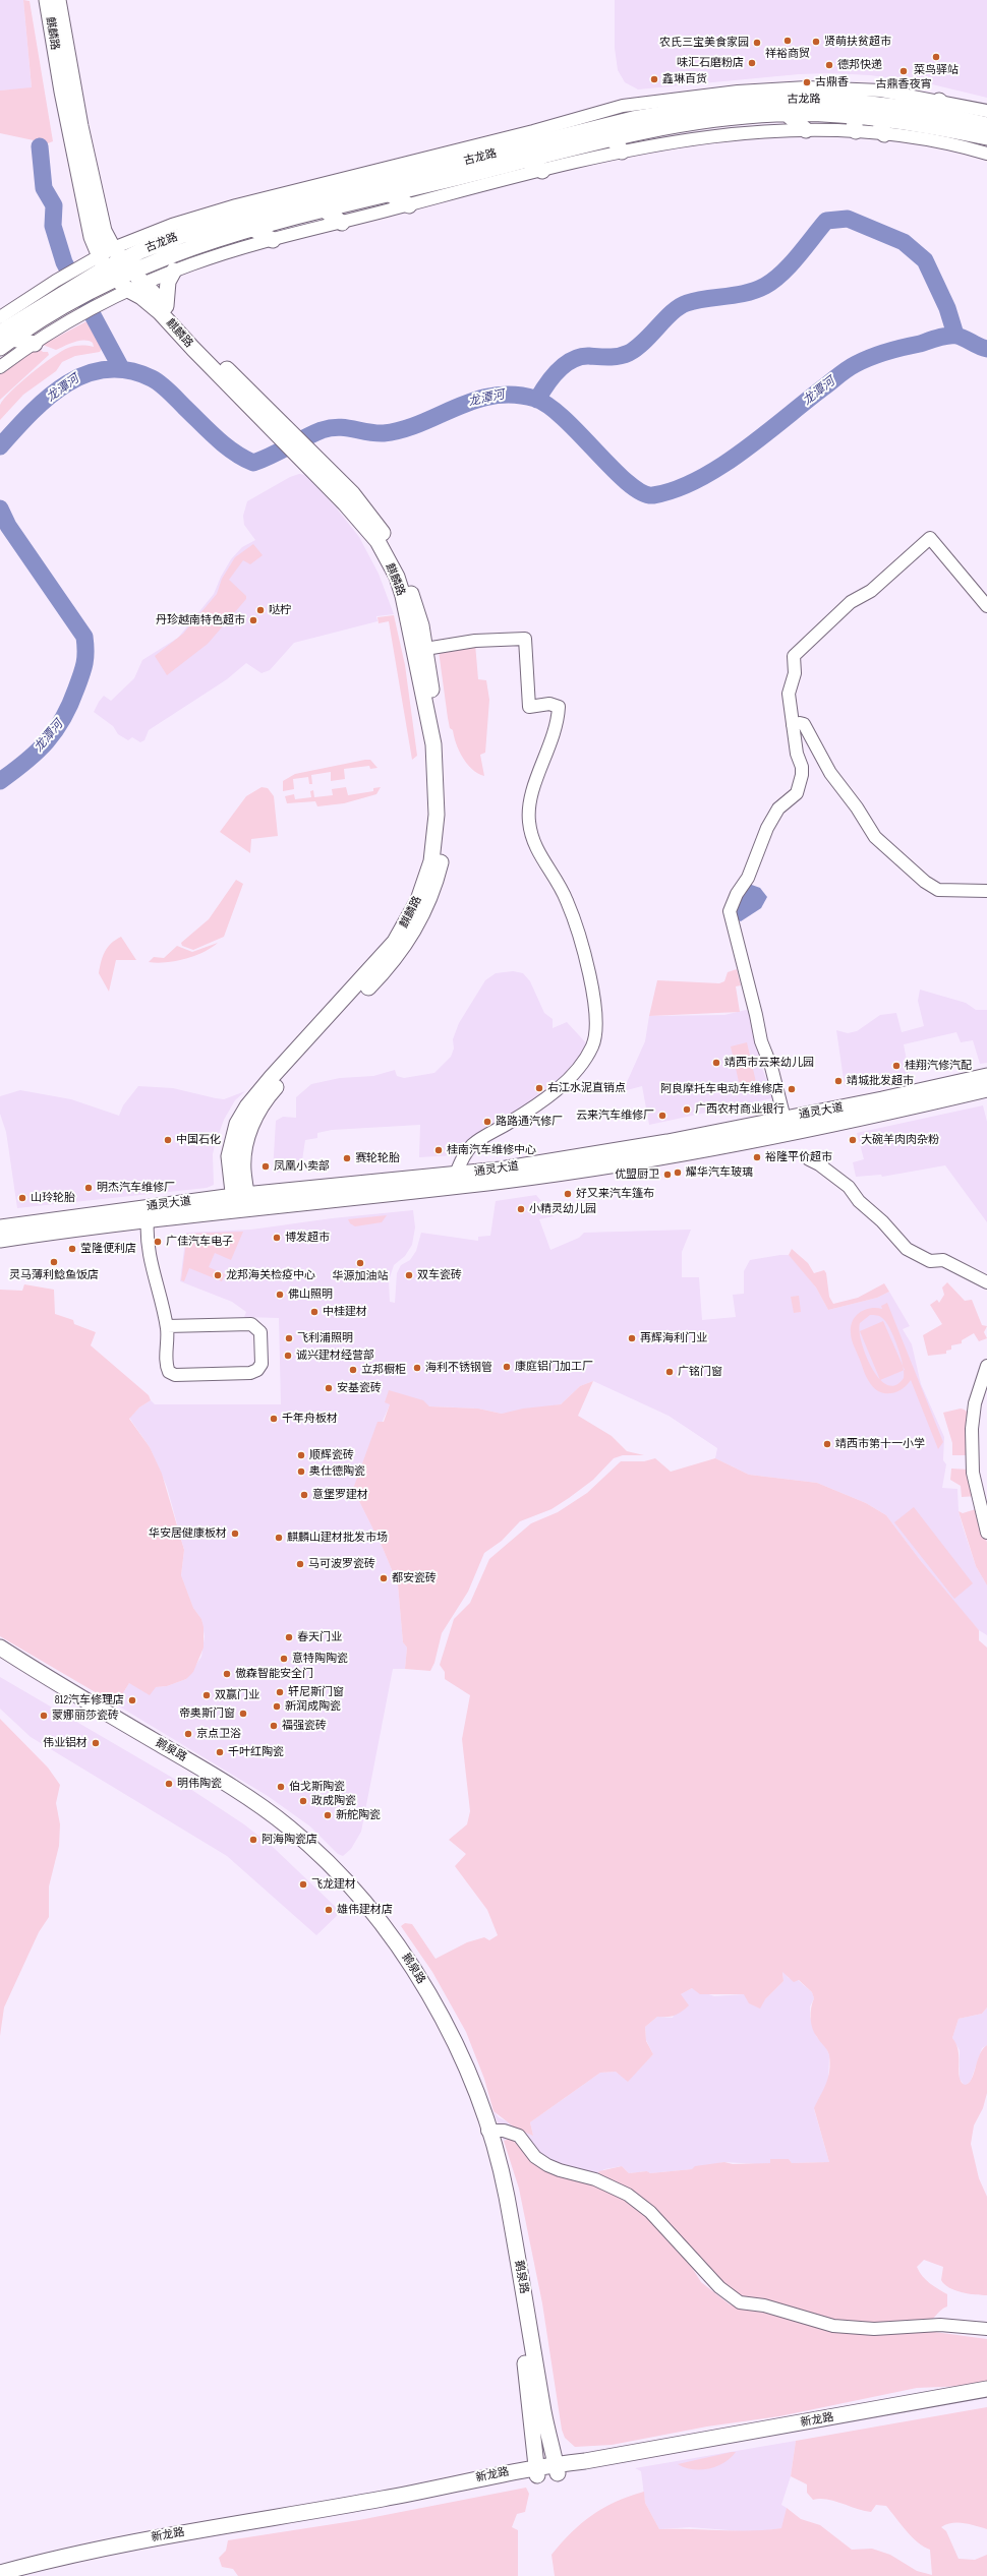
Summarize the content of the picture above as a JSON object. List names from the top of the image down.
{
  "streets": {
    "main road": [
      "麒麟路",
      "古龙路",
      "通灵大道",
      "鹅泉路",
      "新龙路"
    ]
  },
  "crossings": [
    ["麒麟路", "古龙路"],
    ["麒麟路", "通灵大道"],
    ["鹅泉路", "新龙路"]
  ],
  "water": ["龙潭河"],
  "places": [
    "祥裕商贸",
    "贤萌扶贫超市",
    "农氏三宝美食家园",
    "菜鸟驿站",
    "味汇石磨粉店",
    "德邦快递",
    "古鼎香夜宵",
    "鑫琳百货",
    "古鼎香",
    "哒柠",
    "丹珍越南特色超市",
    "靖西市云来幼儿园",
    "桂翔汽修汽配",
    "靖城批发超市",
    "右江水泥直销点",
    "阿良摩托车电动车维修店",
    "广西农村商业银行",
    "云来汽车维修厂",
    "路路通汽修厂",
    "中国石化",
    "大碗羊肉肉杂粉",
    "桂南汽车维修中心",
    "裕隆平价超市",
    "赛轮轮胎",
    "凤凰小卖部",
    "耀华汽车玻璃",
    "优盟厨卫",
    "明杰汽车维修厂",
    "好又来汽车篷布",
    "山玲轮胎",
    "小精灵幼儿园",
    "博发超市",
    "广佳汽车电子",
    "莹隆便利店",
    "灵马薄利鲶鱼饭店",
    "华源加油站",
    "龙邦海关检疫中心",
    "双车瓷砖",
    "佛山照明",
    "中桂建材",
    "飞利浦照明",
    "再辉海利门业",
    "诚兴建材经营部",
    "康庭铝门加工厂",
    "海利不锈钢管",
    "立邦橱柜",
    "广铭门窗",
    "安基瓷砖",
    "千年舟板材",
    "靖西市第十一小学",
    "顺辉瓷砖",
    "奥仕德陶瓷",
    "意堡罗建材",
    "华安居健康板材",
    "麒麟山建材批发市场",
    "马可波罗瓷砖",
    "都安瓷砖",
    "春天门业",
    "意特陶陶瓷",
    "傲森智能安全门",
    "轩尼斯门窗",
    "双赢门业",
    "812汽车修理店",
    "新润成陶瓷",
    "帝奥斯门窗",
    "蒙娜丽莎瓷砖",
    "福强瓷砖",
    "京点卫浴",
    "伟业铝材",
    "千叶红陶瓷",
    "明伟陶瓷",
    "伯戈斯陶瓷",
    "政成陶瓷",
    "新舵陶瓷",
    "阿海陶瓷店",
    "飞龙建材",
    "雄伟建材店"
  ]
}
